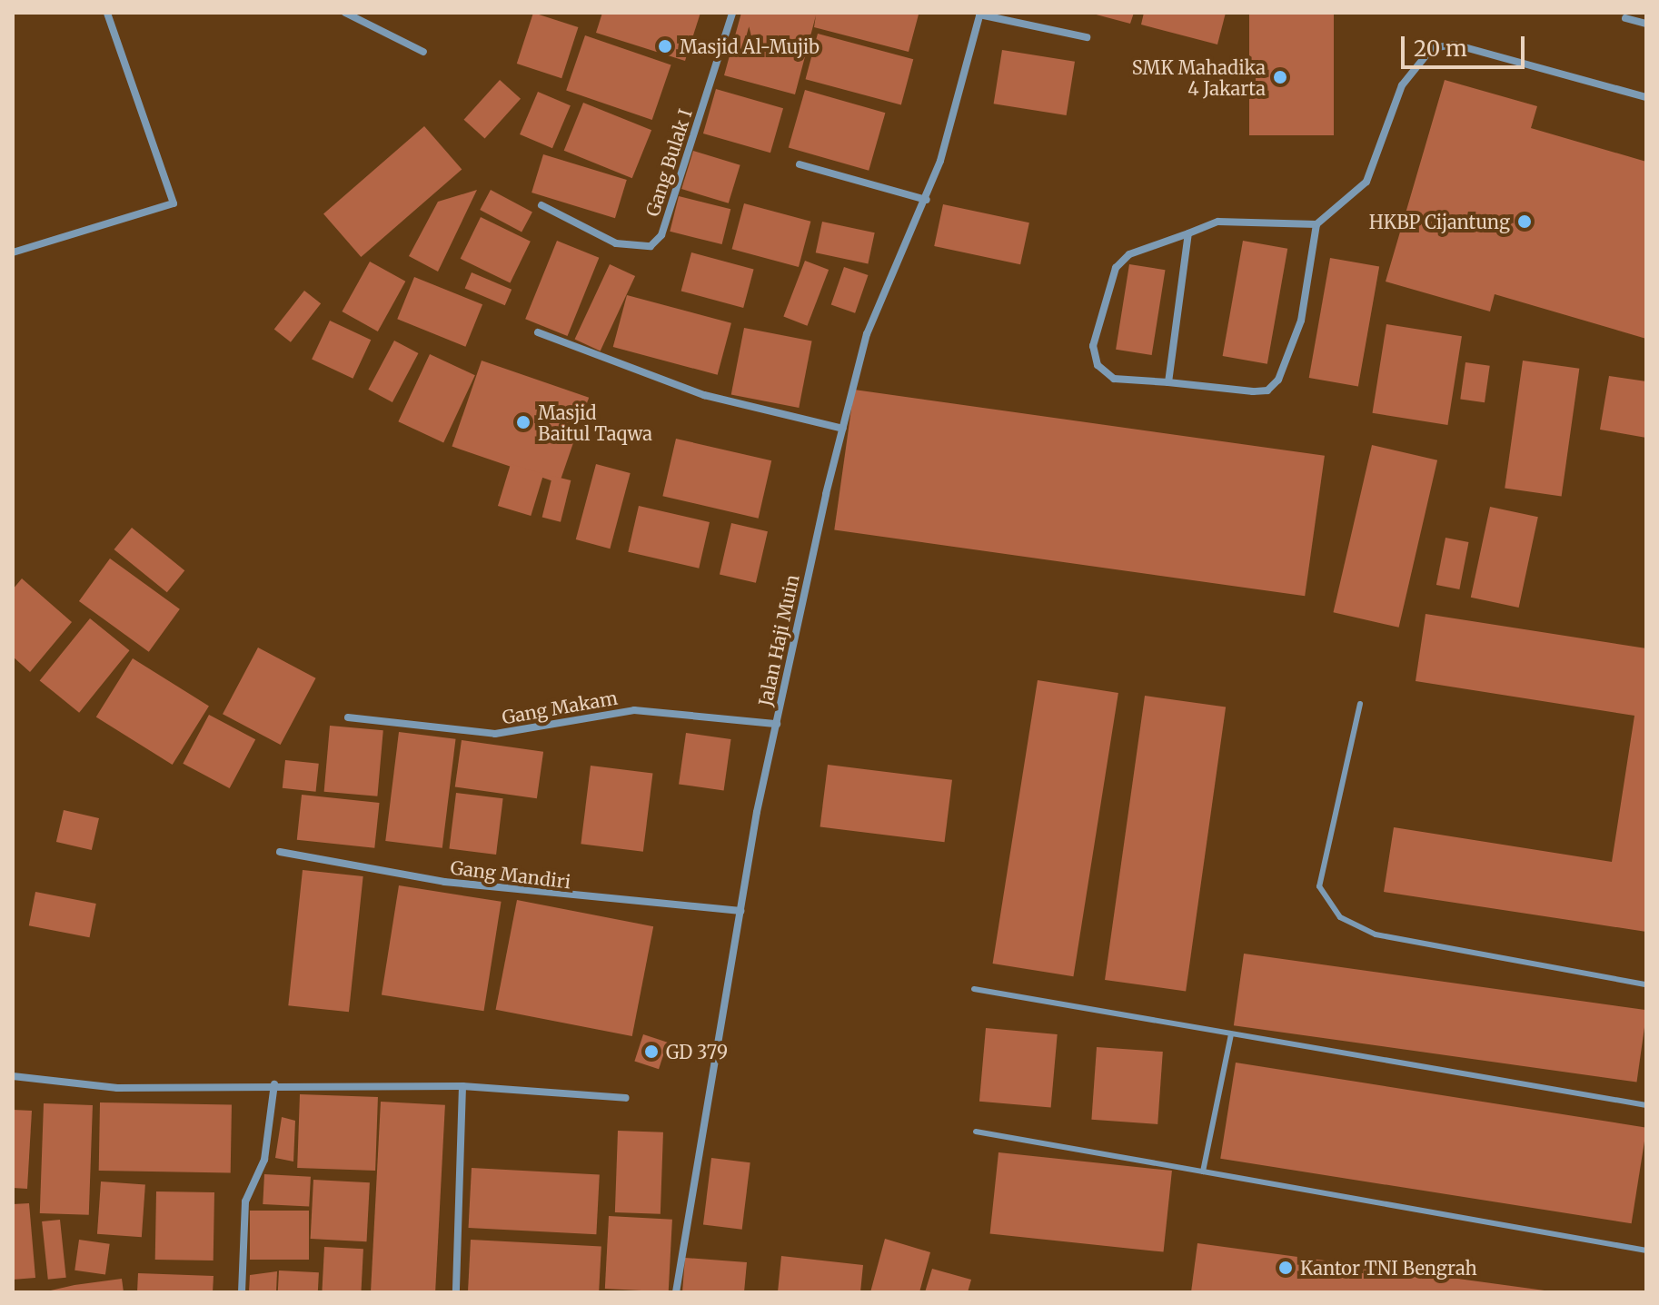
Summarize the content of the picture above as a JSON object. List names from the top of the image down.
{
  "streets": {
    "street": [
      "Gang Bulak I",
      "Jalan Haji Muin",
      "Gang Makam",
      "Gang Mandiri"
    ]
  },
  "crossings": [
    ["Jalan Haji Muin", "Gang Makam"],
    ["Jalan Haji Muin", "Gang Mandiri"]
  ],
  "places": [
    "Masjid Al-Mujib",
    "SMK Mahadika 4 Jakarta",
    "HKBP Cijantung",
    "Masjid Baitul Taqwa",
    "GD 379",
    "Kantor TNI Bengrah"
  ],
  "scale_bar": "20 m"
}
